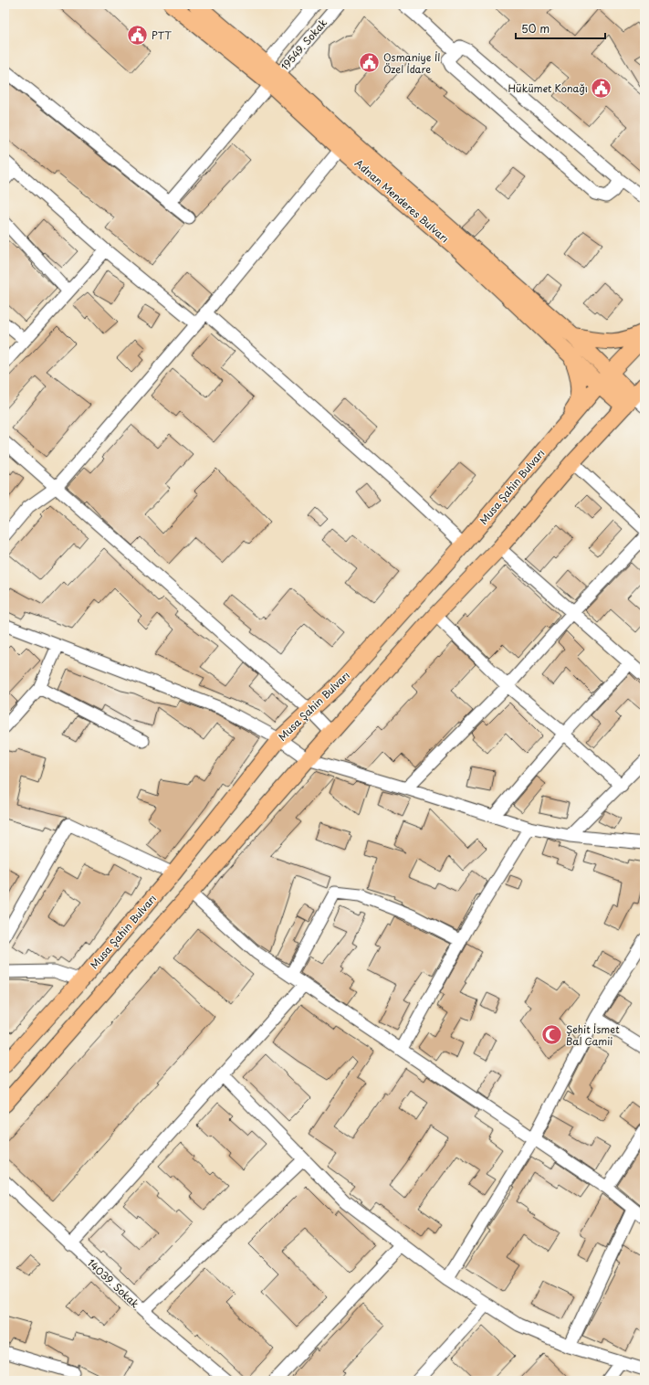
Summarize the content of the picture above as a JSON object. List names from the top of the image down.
{
  "streets": {
    "main road": ["Adnan Menderes Bulvarı", "Musa Şahin Bulvarı"],
    "street": ["19549. Sokak", "14039. Sokak"]
  },
  "crossings": [
    ["19549. Sokak", "Adnan Menderes Bulvarı"],
    ["Adnan Menderes Bulvarı", "Musa Şahin Bulvarı"]
  ],
  "places": {
    "public building": ["PTT", "Osmaniye İl Özel İdare", "Hükümet Konağı"],
    "mosque": ["Şehit İsmet Bal Camii"]
  },
  "scale_bar": "50 m"
}
